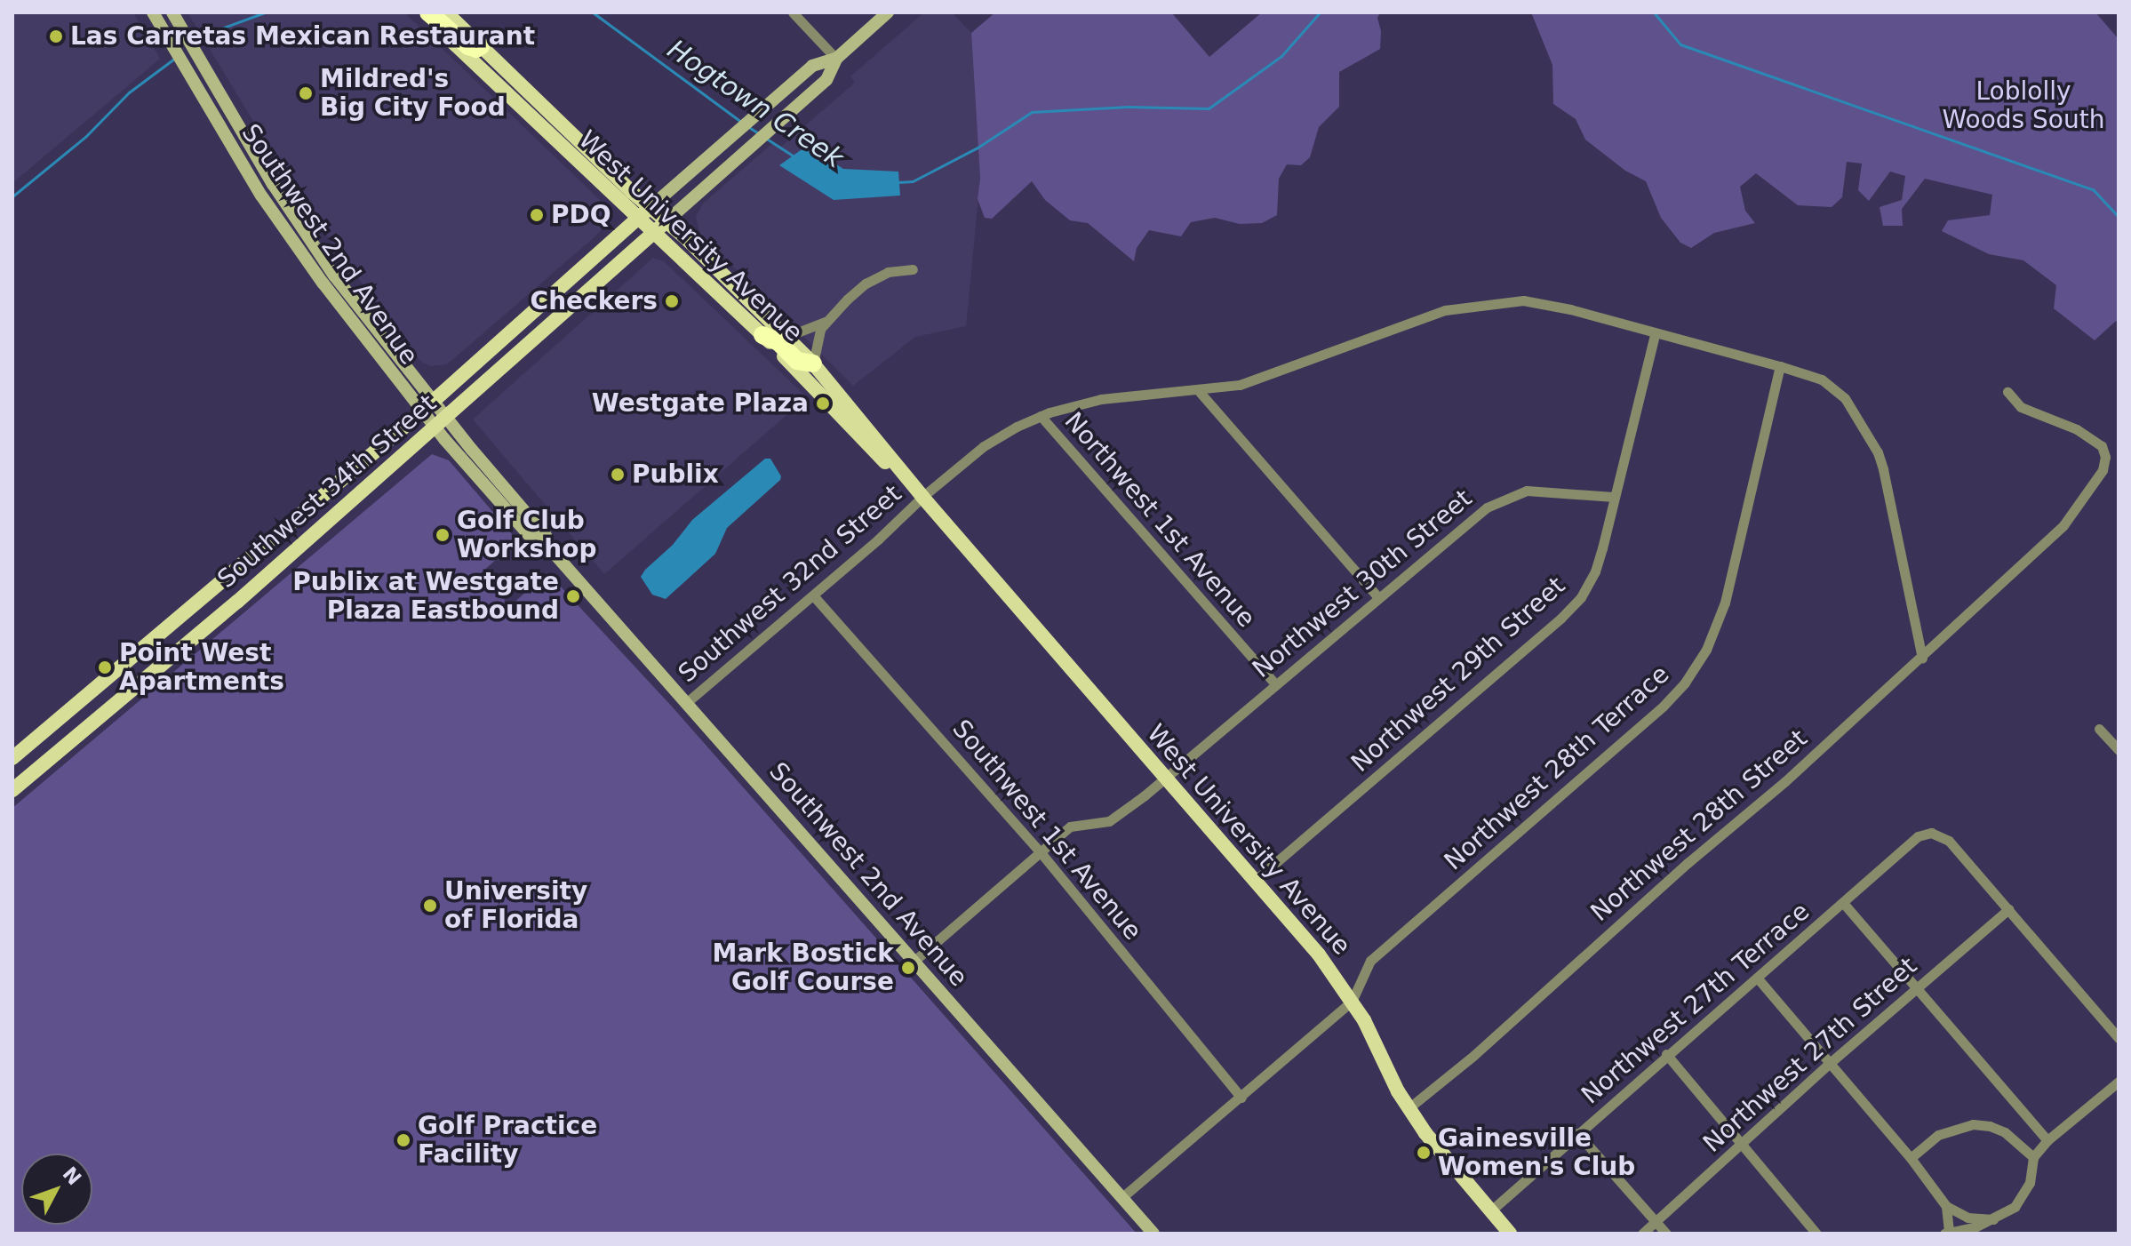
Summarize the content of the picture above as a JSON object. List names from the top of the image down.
{
  "streets": {
    "main road": ["West University Avenue", "Southwest 2nd Avenue", "Southwest 34th Street"],
    "street": [
      "Northwest 1st Avenue",
      "Southwest 32nd Street",
      "Northwest 30th Street",
      "Northwest 29th Street",
      "Northwest 28th Terrace",
      "Northwest 28th Street",
      "Southwest 1st Avenue",
      "Northwest 27th Terrace",
      "Northwest 27th Street"
    ]
  },
  "crossings": [
    ["West University Avenue", "Southwest 34th Street"],
    ["West University Avenue", "Southwest 32nd Street"],
    ["West University Avenue", "Northwest 30th Street"],
    ["West University Avenue", "Northwest 29th Street"],
    ["West University Avenue", "Northwest 28th Terrace"],
    ["West University Avenue", "Northwest 28th Street"],
    ["West University Avenue", "Northwest 27th Terrace"],
    ["Southwest 2nd Avenue", "Southwest 34th Street"],
    ["Southwest 2nd Avenue", "Southwest 32nd Street"],
    ["Southwest 2nd Avenue", "Northwest 30th Street"],
    ["Northwest 1st Avenue", "Southwest 32nd Street"],
    ["Northwest 1st Avenue", "Northwest 30th Street"],
    ["Southwest 32nd Street", "Northwest 29th Street"],
    ["Southwest 32nd Street", "Northwest 28th Terrace"],
    ["Southwest 32nd Street", "Northwest 28th Street"],
    ["Southwest 32nd Street", "Southwest 1st Avenue"],
    ["Northwest 30th Street", "Northwest 29th Street"],
    ["Northwest 30th Street", "Southwest 1st Avenue"],
    ["Northwest 27th Terrace", "Northwest 27th Street"]
  ],
  "water": ["Hogtown Creek"],
  "parks": ["Loblolly Woods South"],
  "places": [
    "Las Carretas Mexican Restaurant",
    "Mildred's Big City Food",
    "PDQ",
    "Checkers",
    "Westgate Plaza",
    "Publix",
    "Golf Club Workshop",
    "Publix at Westgate Plaza Eastbound",
    "Point West Apartments",
    "University of Florida",
    "Mark Bostick Golf Course",
    "Golf Practice Facility",
    "Gainesville Women's Club"
  ],
  "north": "top right"
}
